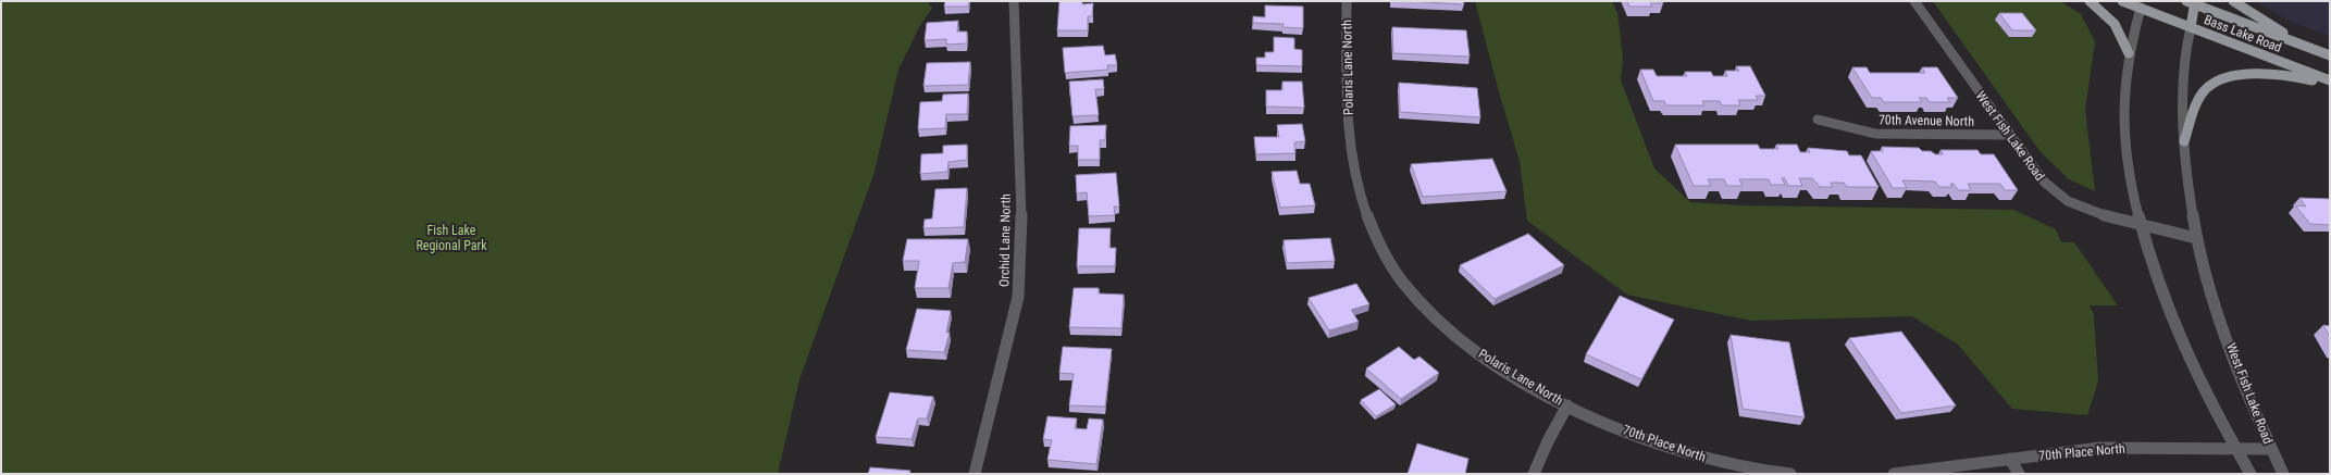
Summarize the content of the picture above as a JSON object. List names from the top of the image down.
{
  "streets": {
    "main road": ["Bass Lake Road"],
    "street": [
      "Polaris Lane North",
      "70th Avenue North",
      "West Fish Lake Road",
      "Orchid Lane North",
      "70th Place North"
    ]
  },
  "crossings": [
    ["Bass Lake Road", "West Fish Lake Road"],
    ["Polaris Lane North", "70th Place North"],
    ["70th Avenue North", "West Fish Lake Road"],
    ["West Fish Lake Road", "70th Place North"]
  ],
  "parks": ["Fish Lake Regional Park"]
}
